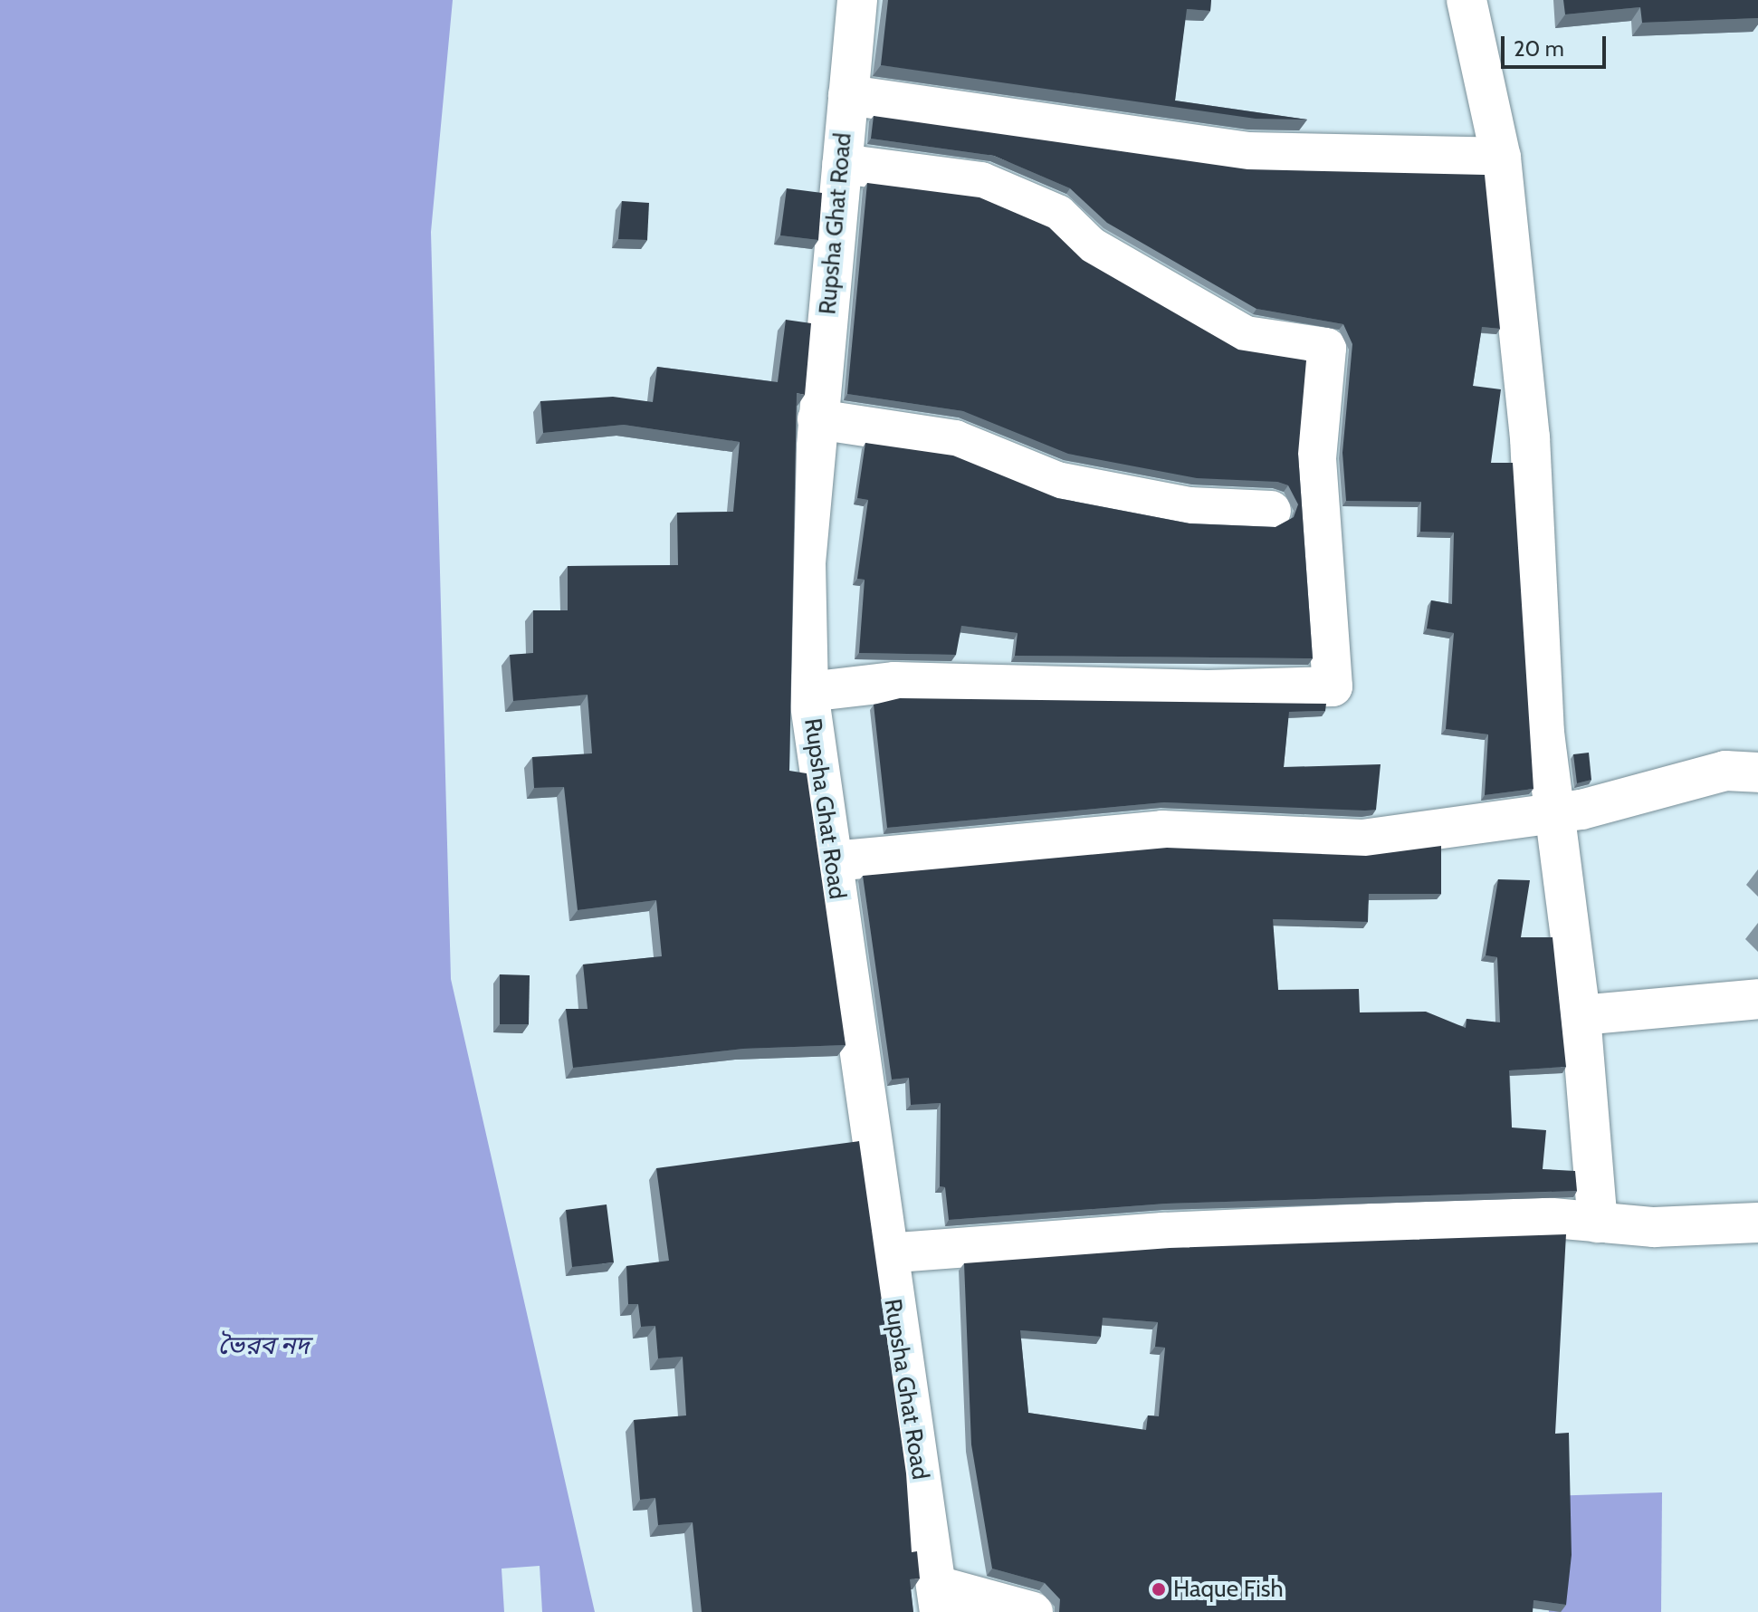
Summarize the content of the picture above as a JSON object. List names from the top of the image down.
{
  "streets": {
    "street": ["Rupsha Ghat Road"]
  },
  "water": ["ভৈরব নদ"],
  "places": ["Haque Fish"],
  "scale_bar": "20 m"
}
